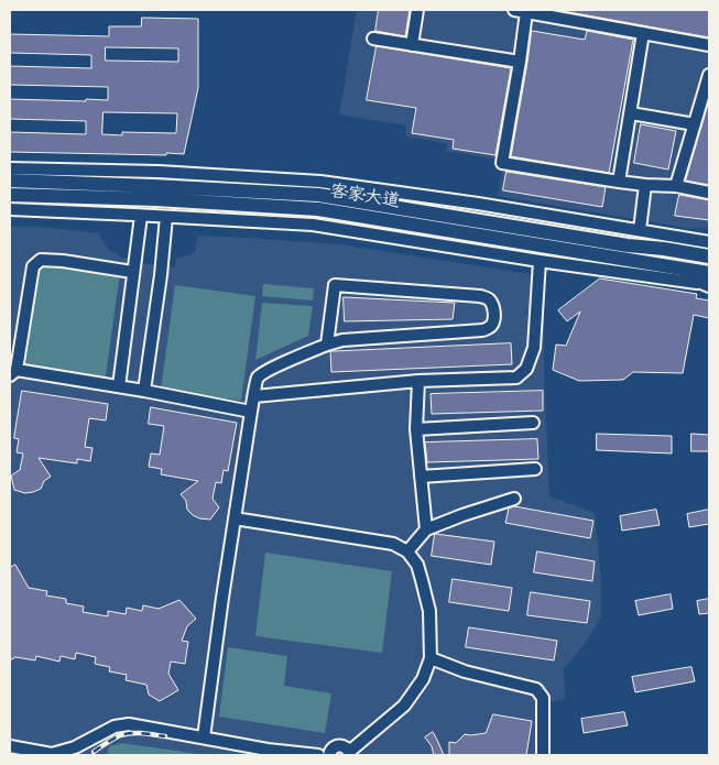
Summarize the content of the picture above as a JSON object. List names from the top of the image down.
{
  "streets": {
    "main road": ["客家大道"]
  }
}
